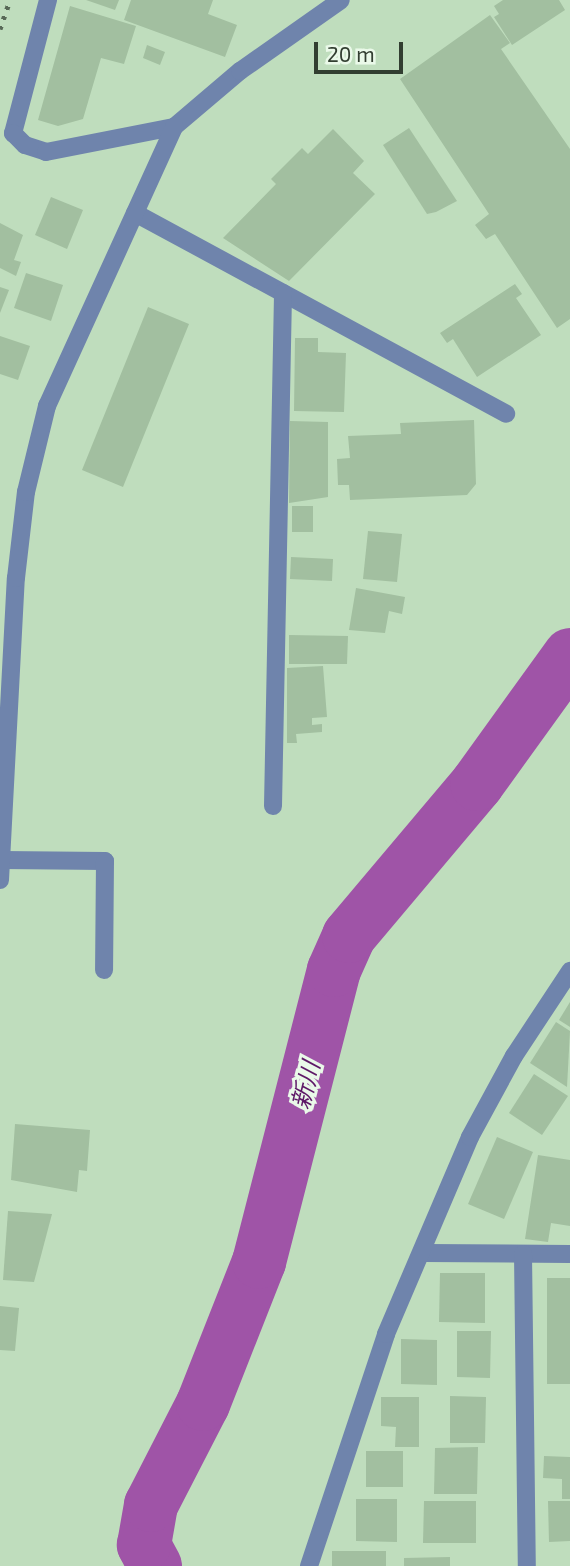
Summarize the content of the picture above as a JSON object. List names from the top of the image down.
{
  "water": ["新川"],
  "scale_bar": "20 m"
}
